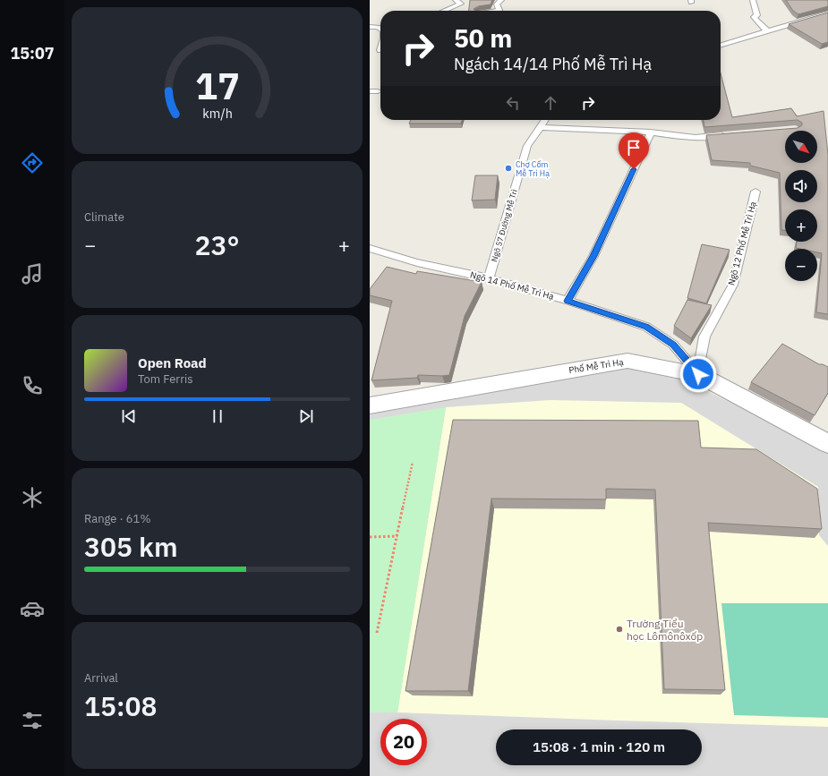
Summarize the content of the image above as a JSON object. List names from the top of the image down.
{
  "streets": {
    "street": ["Phố Mễ Trì Hạ"],
    "lane": ["Ngõ 57 Đường Mễ Trì", "Ngõ 12 Phố Mễ Trì Hạ", "Ngõ 14 Phố Mễ Trì Hạ"]
  },
  "crossings": [
    ["Ngõ 57 Đường Mễ Trì", "Ngõ 14 Phố Mễ Trì Hạ"],
    ["Ngõ 12 Phố Mễ Trì Hạ", "Ngõ 14 Phố Mễ Trì Hạ"],
    ["Ngõ 12 Phố Mễ Trì Hạ", "Phố Mễ Trì Hạ"],
    ["Ngõ 14 Phố Mễ Trì Hạ", "Phố Mễ Trì Hạ"]
  ],
  "places": ["Chợ Cốm Mễ Trì Hạ", "Trường Tiểu học Lômônôxốp"],
  "north": "bottom right",
  "page": {
    "tabs": "15:07",
    "turn": ["50 m", "Ngách 14/14 Phố Mễ Trì Hạ"],
    "map_buttons": ["+", "−"],
    "tile": [
      "Climate",
      ["Range · 61%", "305 km"],
      ["Arrival", "15:08"]
    ],
    "heat": ["−", "23°", "+"],
    "song": ["Open Road", "Tom Ferris"],
    "limit": "20",
    "trip": "15:08 · 1 min · 120 m",
    "gauge": ["17", "km/h"]
  }
}
